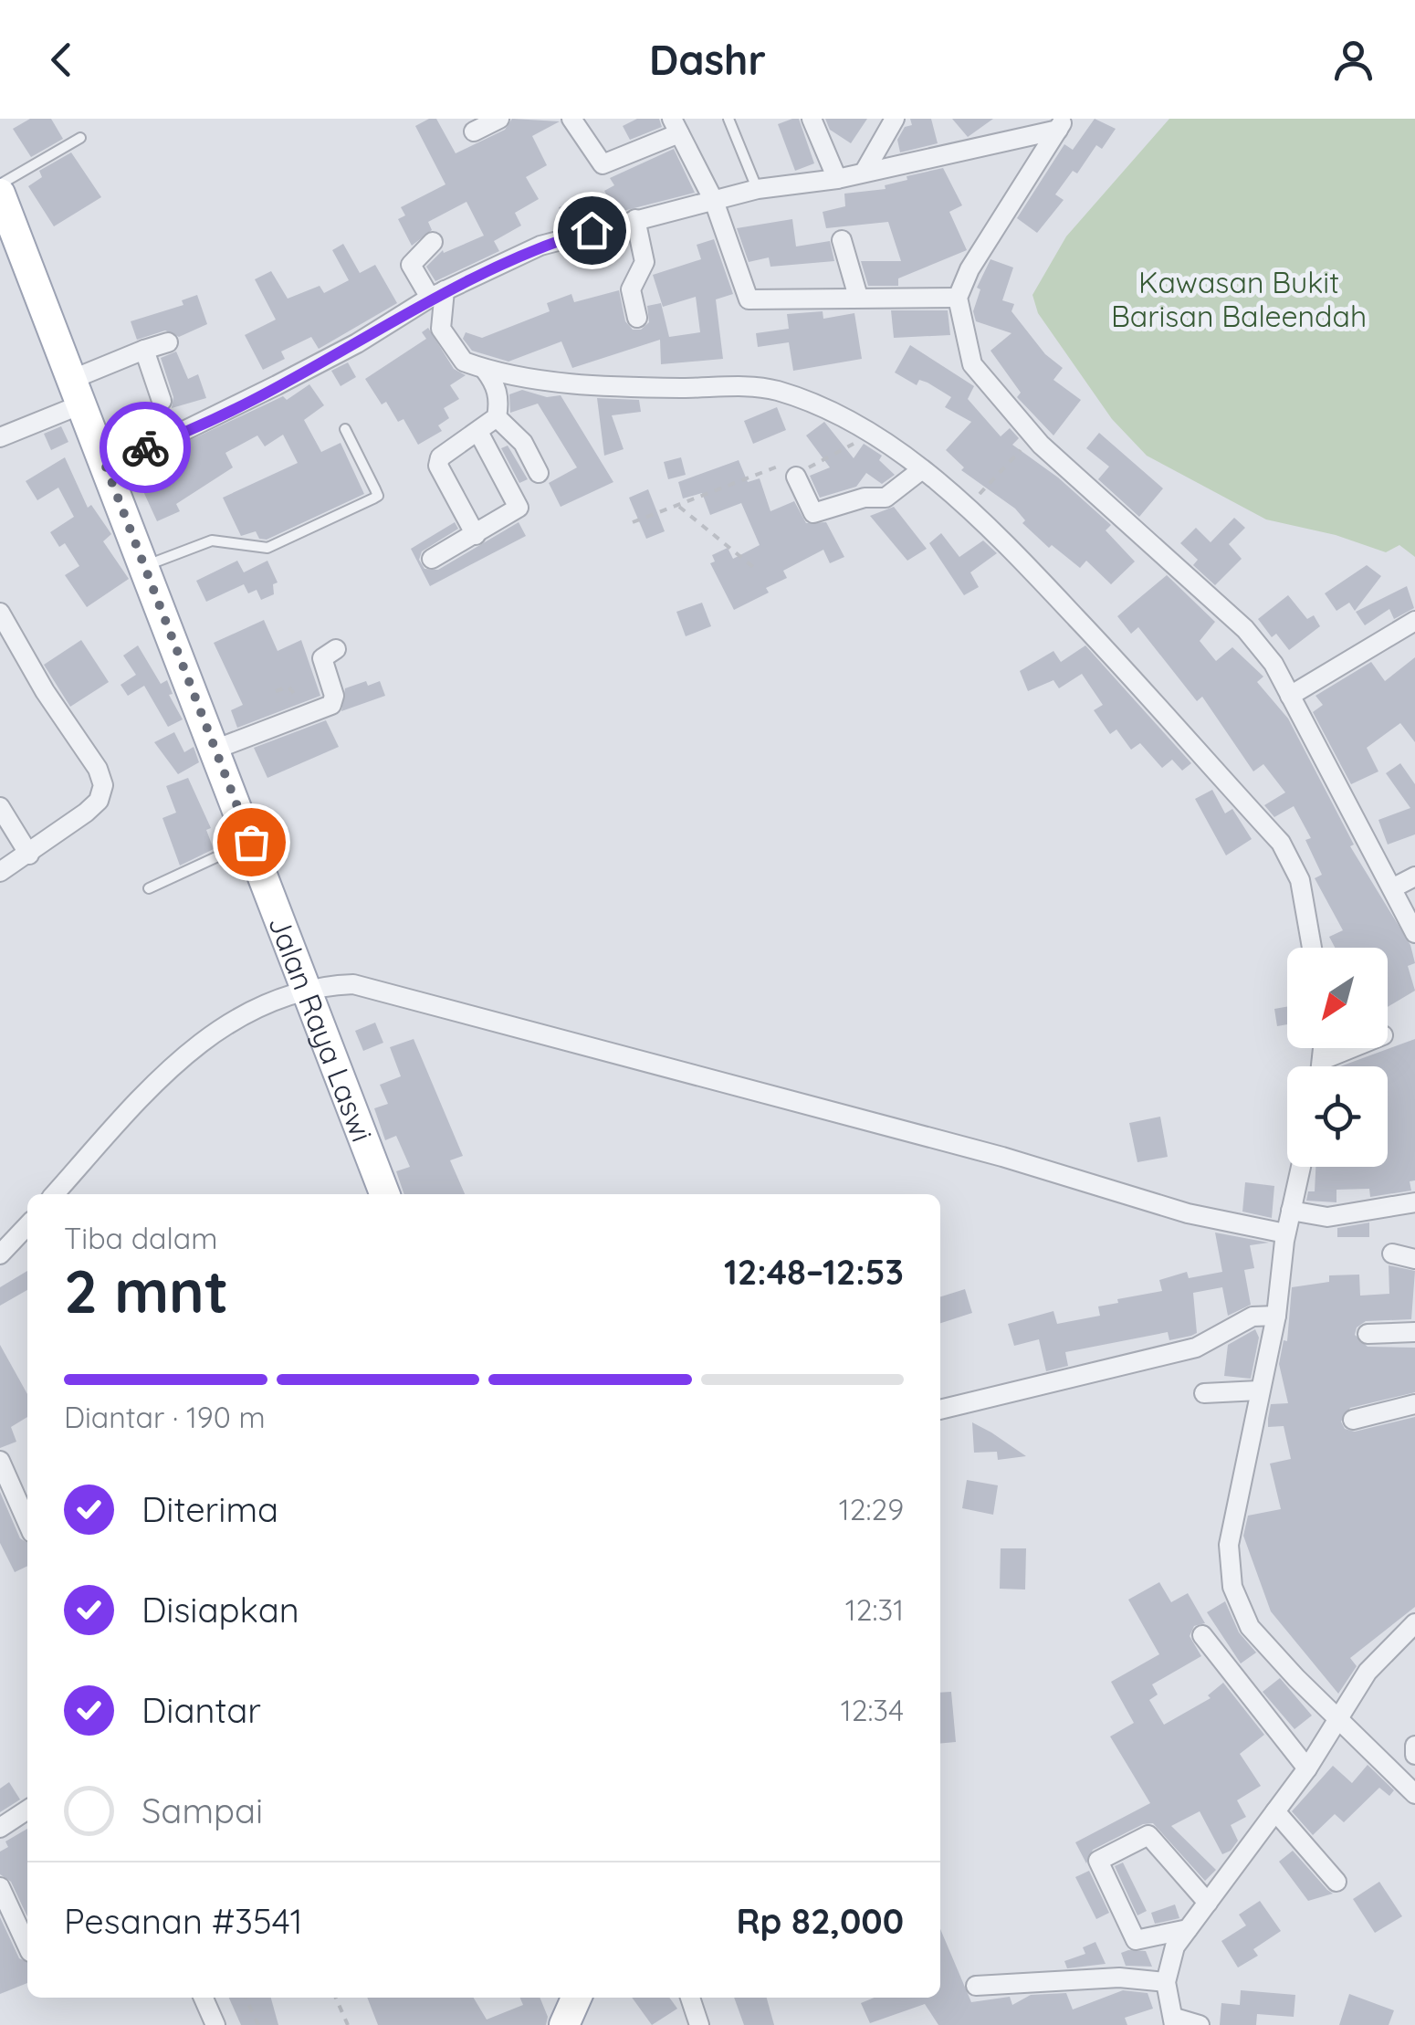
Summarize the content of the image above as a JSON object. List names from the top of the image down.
{
  "streets": {
    "main road": ["Jalan Raya Laswi"]
  },
  "parks": ["Kawasan Bukit Barisan Baleendah"],
  "north": "bottom left",
  "page": {
    "header": "Dashr",
    "heading": ["2 mnt", "Tiba dalam", "12:48–12:53"],
    "panel": ["Pesanan #3541", "Rp 82,000"],
    "bar": "Diantar · 190 m",
    "list": [
      ["Diterima", "12:29"],
      ["Disiapkan", "12:31"],
      ["Diantar", "12:34"],
      "Sampai"
    ]
  }
}
